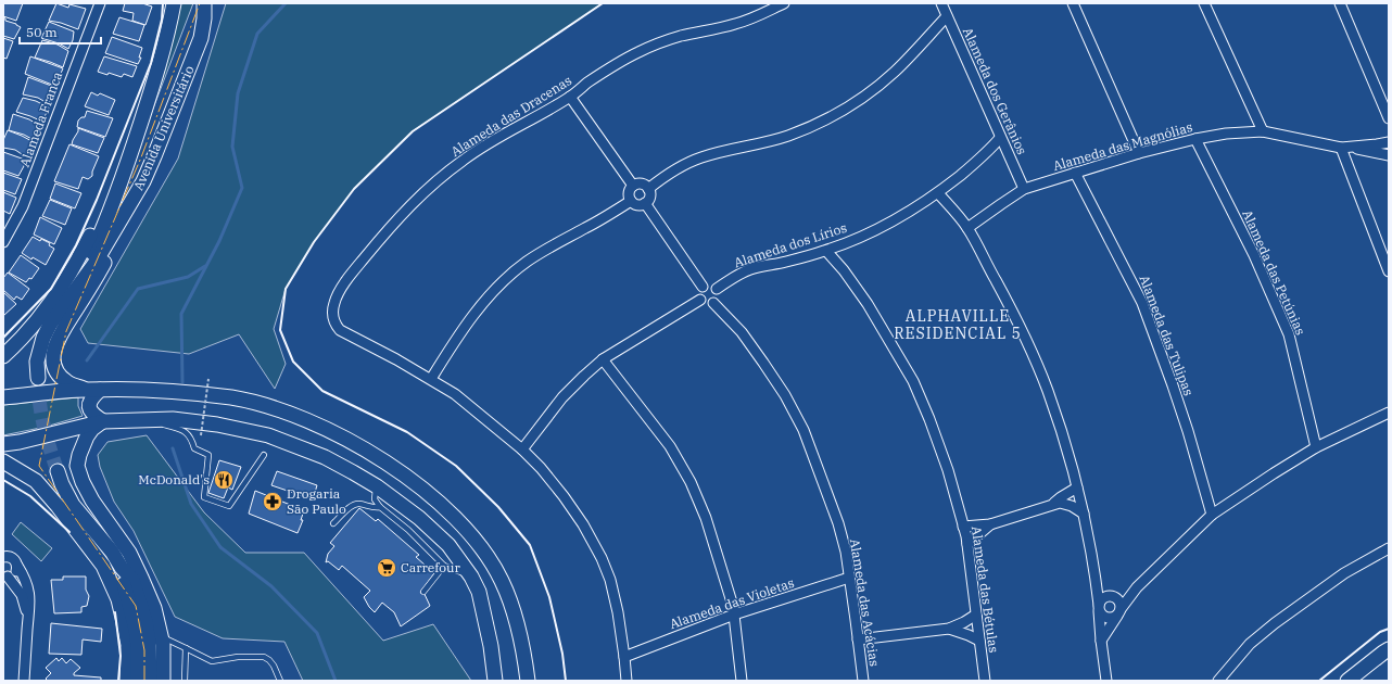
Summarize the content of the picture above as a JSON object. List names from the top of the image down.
{
  "streets": {
    "main road": ["Avenida Universitário"],
    "street": [
      "Alameda dos Gerânios",
      "Alameda das Dracenas",
      "Alameda Franca",
      "Alameda das Magnólias",
      "Alameda dos Lírios",
      "Alameda das Petúnias",
      "Alameda das Tulipas",
      "Alameda das Bétulas",
      "Alameda das Acácias",
      "Alameda das Violetas"
    ]
  },
  "crossings": [
    ["Alameda dos Gerânios", "Alameda das Magnólias"],
    ["Alameda dos Gerânios", "Alameda dos Lírios"],
    ["Alameda das Magnólias", "Alameda das Petúnias"],
    ["Alameda das Magnólias", "Alameda das Tulipas"],
    ["Alameda dos Lírios", "Alameda das Bétulas"],
    ["Alameda dos Lírios", "Alameda das Acácias"],
    ["Alameda das Acácias", "Alameda das Violetas"]
  ],
  "districts": ["ALPHAVILLE RESIDENCIAL 5"],
  "places": {
    "restaurant": ["McDonald's"],
    "pharmacy": ["Drogaria São Paulo"],
    "supermarket": ["Carrefour"]
  },
  "scale_bar": "50 m"
}
